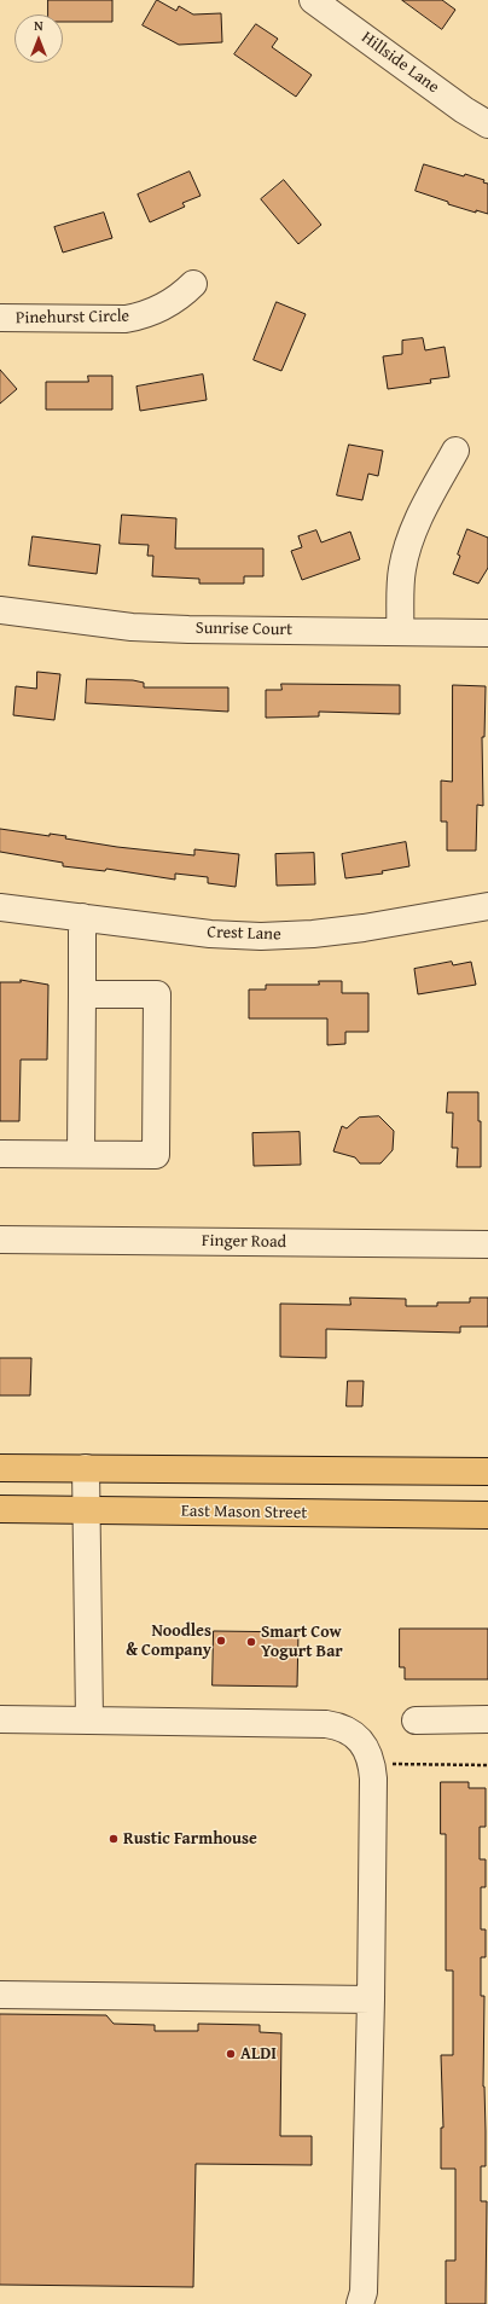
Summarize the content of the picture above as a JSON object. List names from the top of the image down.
{
  "streets": {
    "main road": ["East Mason Street"],
    "street": [
      "Hillside Lane",
      "Pinehurst Circle",
      "Sunrise Court",
      "Crest Lane",
      "Finger Road"
    ]
  },
  "places": [
    "Noodles & Company",
    "Smart Cow Yogurt Bar",
    "Rustic Farmhouse",
    "ALDI"
  ],
  "north": "top"
}
